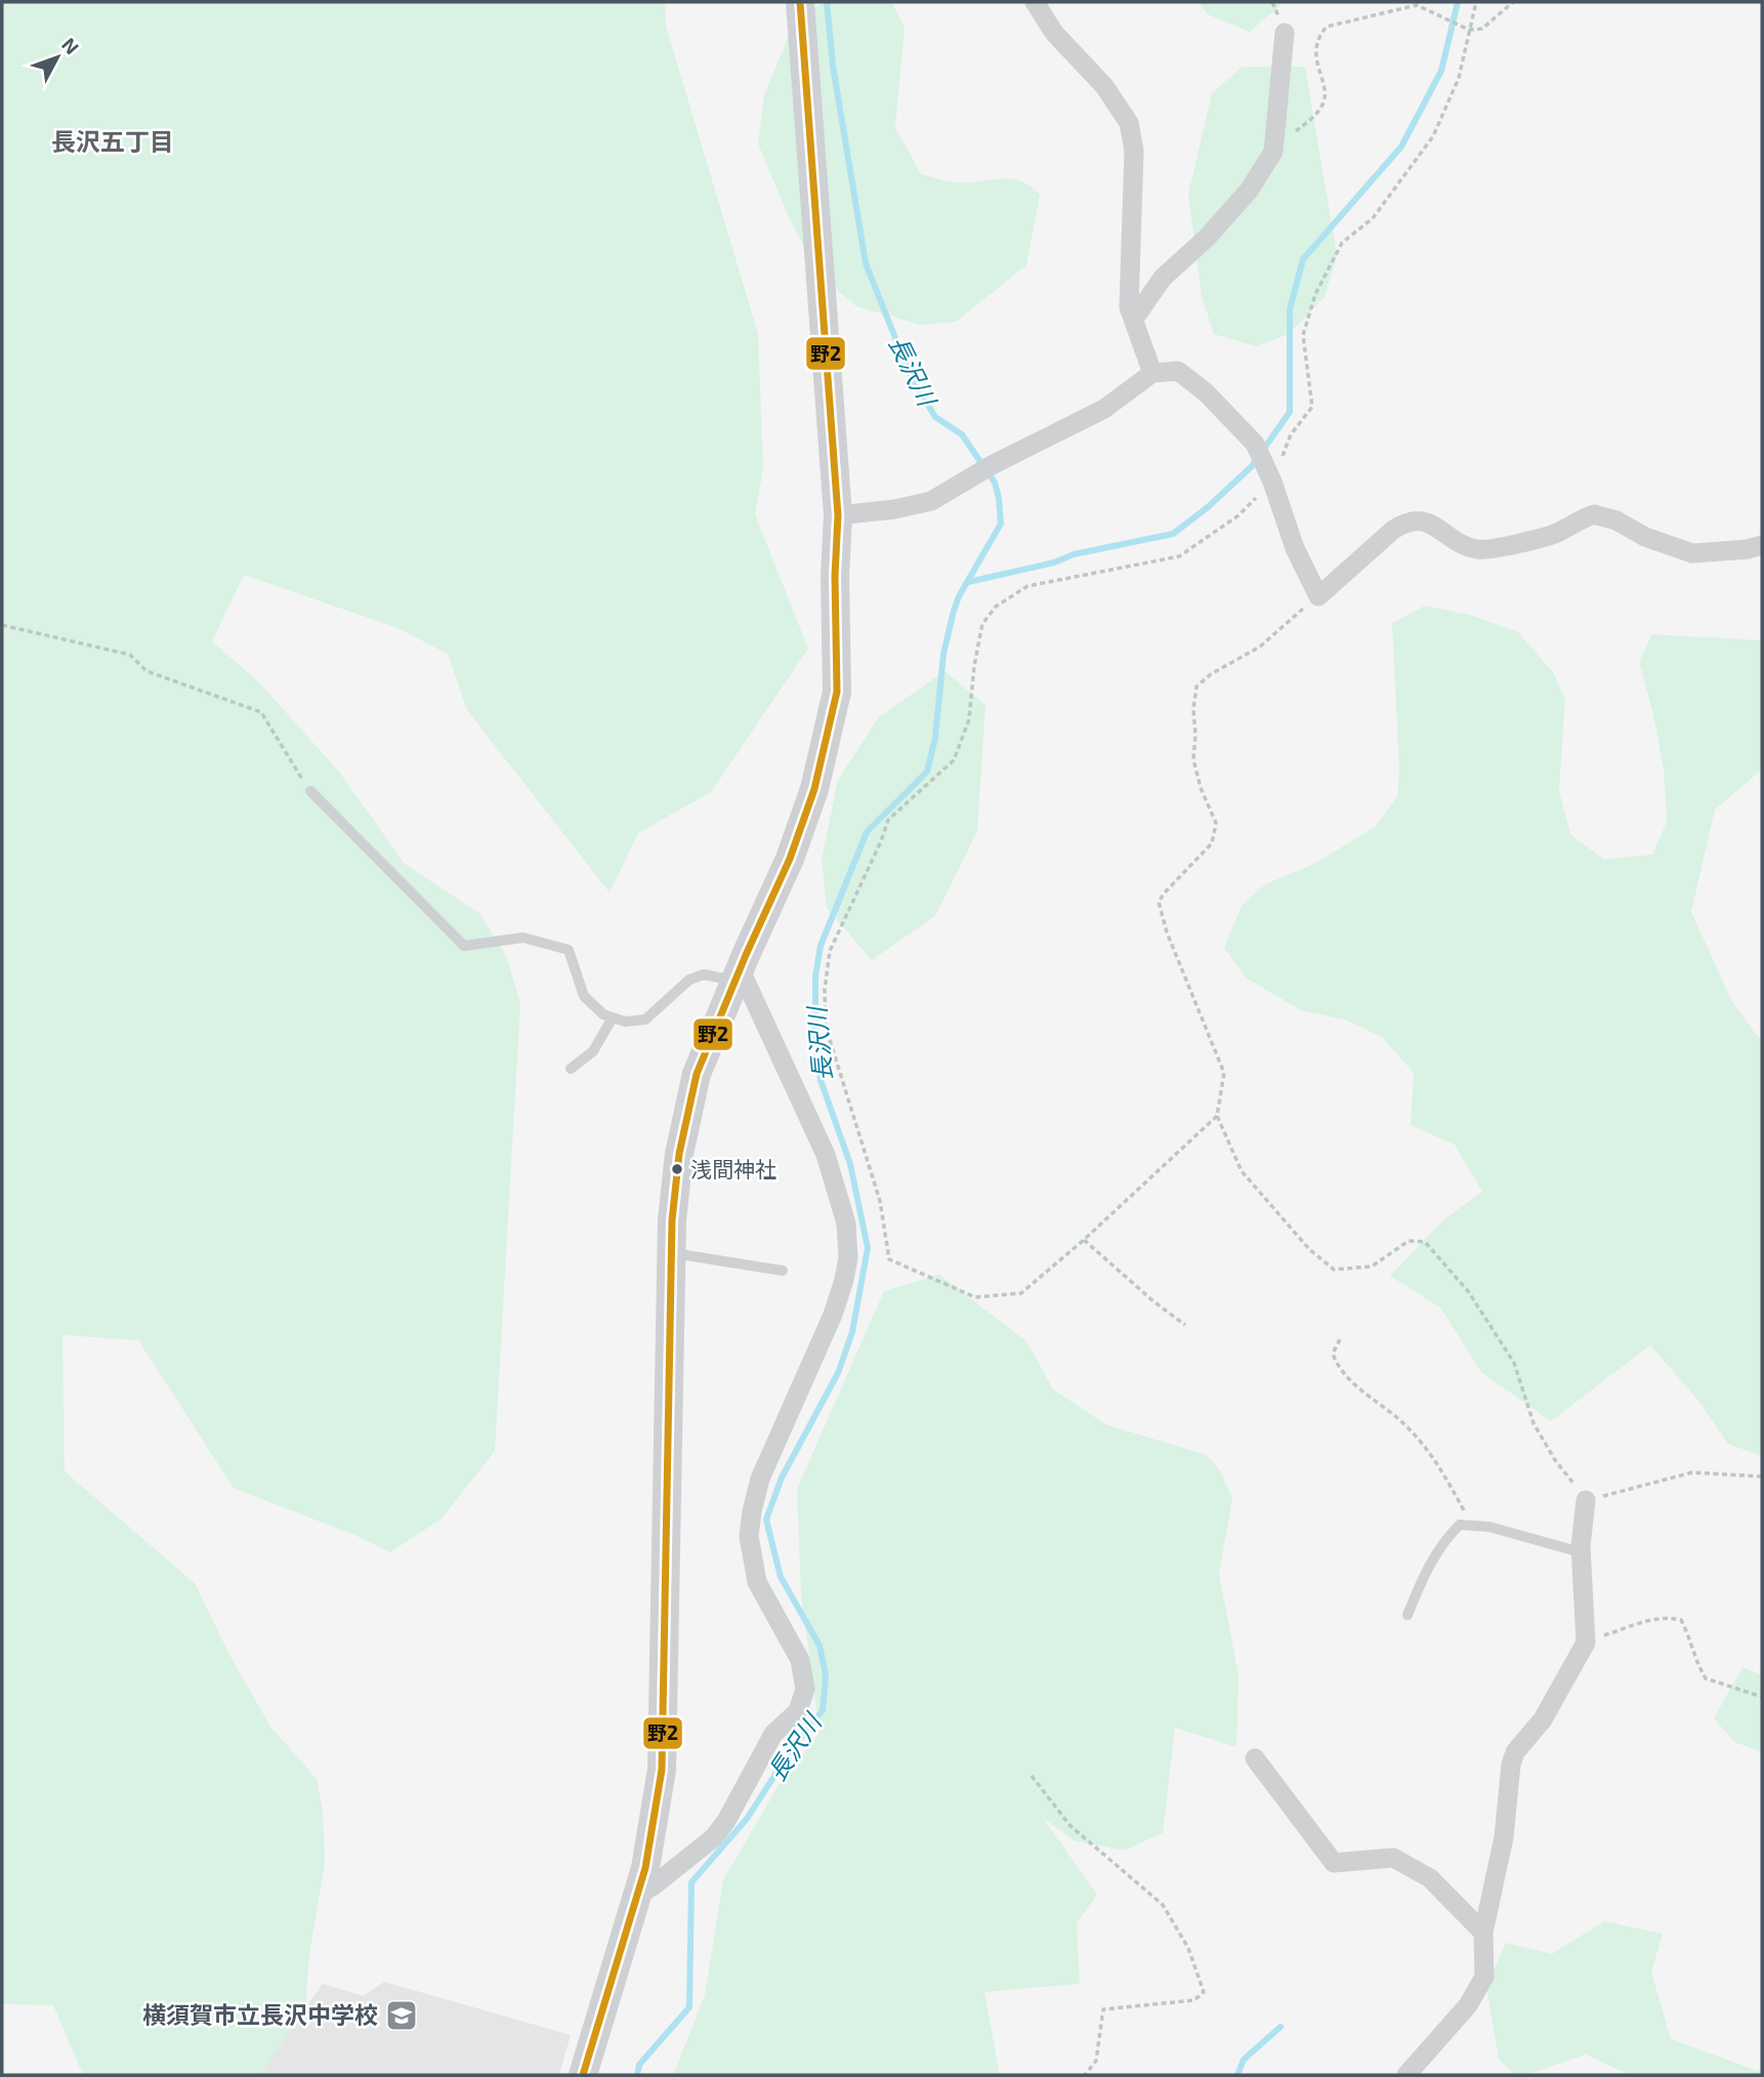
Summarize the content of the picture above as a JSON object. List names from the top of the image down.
{
  "districts": ["長沢五丁目"],
  "water": ["長沢川"],
  "places": {
    "other": ["浅間神社"],
    "school or university": ["横須賀市立長沢中学校"]
  },
  "lines": ["transit line 野2"],
  "north": "top right"
}
